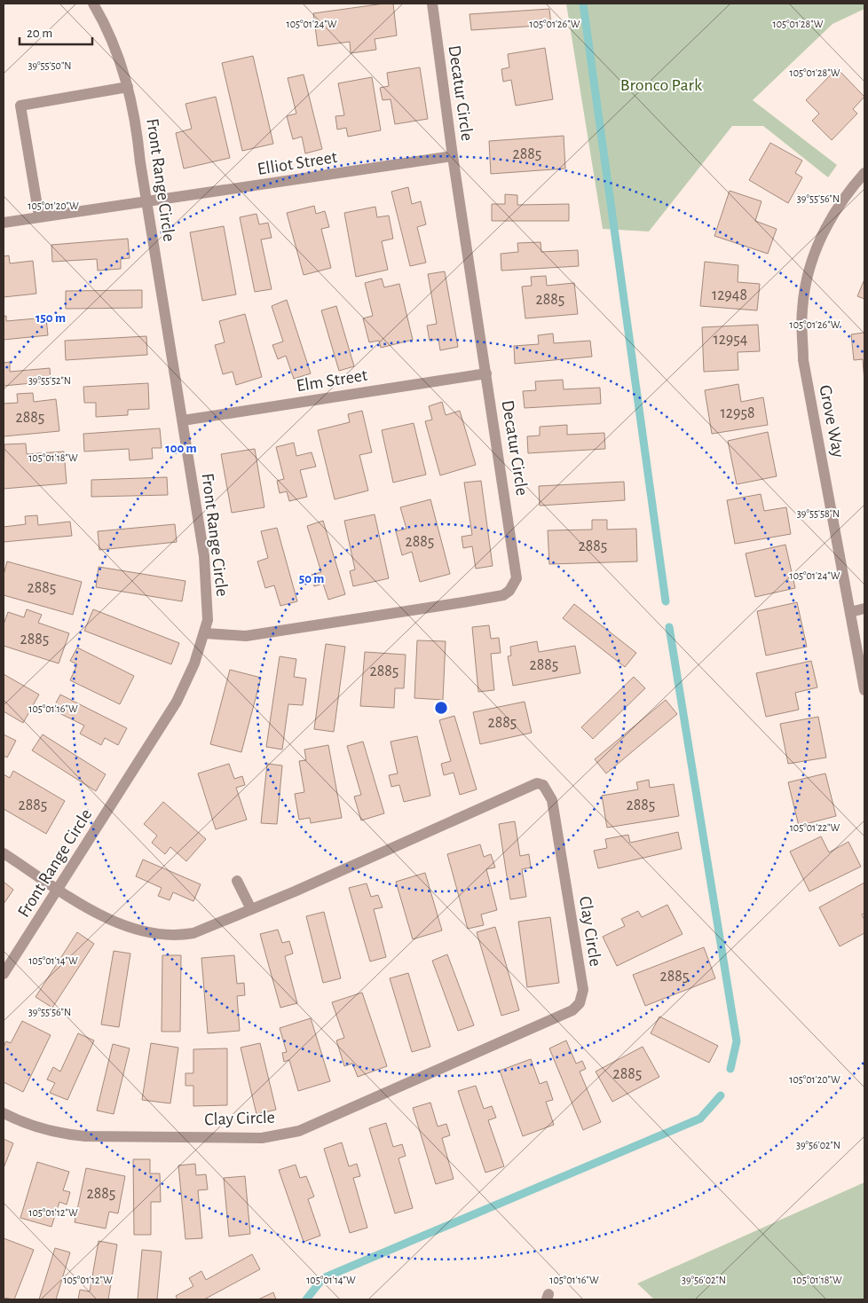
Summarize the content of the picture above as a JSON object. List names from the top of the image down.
{
  "streets": {
    "street": [
      "Decatur Circle",
      "Elliot Street",
      "Front Range Circle",
      "Elm Street",
      "Grove Way",
      "Clay Circle"
    ]
  },
  "crossings": [
    ["Decatur Circle", "Elliot Street"],
    ["Decatur Circle", "Front Range Circle"],
    ["Decatur Circle", "Elm Street"],
    ["Elliot Street", "Front Range Circle"],
    ["Front Range Circle", "Elm Street"],
    ["Front Range Circle", "Clay Circle"]
  ],
  "parks": ["Bronco Park"],
  "house_numbers": [
    "2885",
    "12948",
    "2885",
    "12954",
    "12958",
    "2885",
    "2885",
    "2885",
    "2885",
    "2885",
    "2885",
    "2885",
    "2885",
    "2885",
    "2885",
    "2885",
    "2885",
    "2885"
  ],
  "scale_bar": "20 m",
  "coordinates": [
    "105°01'24\"W",
    "105°01'26\"W",
    "105°01'28\"W",
    "39°55'50\"N",
    "39°55'56\"N",
    "105°01'20\"W",
    "39°55'52\"N",
    "105°01'18\"W",
    "39°55'58\"N",
    "105°01'16\"W",
    "105°01'22\"W",
    "105°01'14\"W",
    "39°56'02\"N",
    "105°01'12\"W"
  ],
  "rings": ["150 m", "100 m", "50 m"]
}
